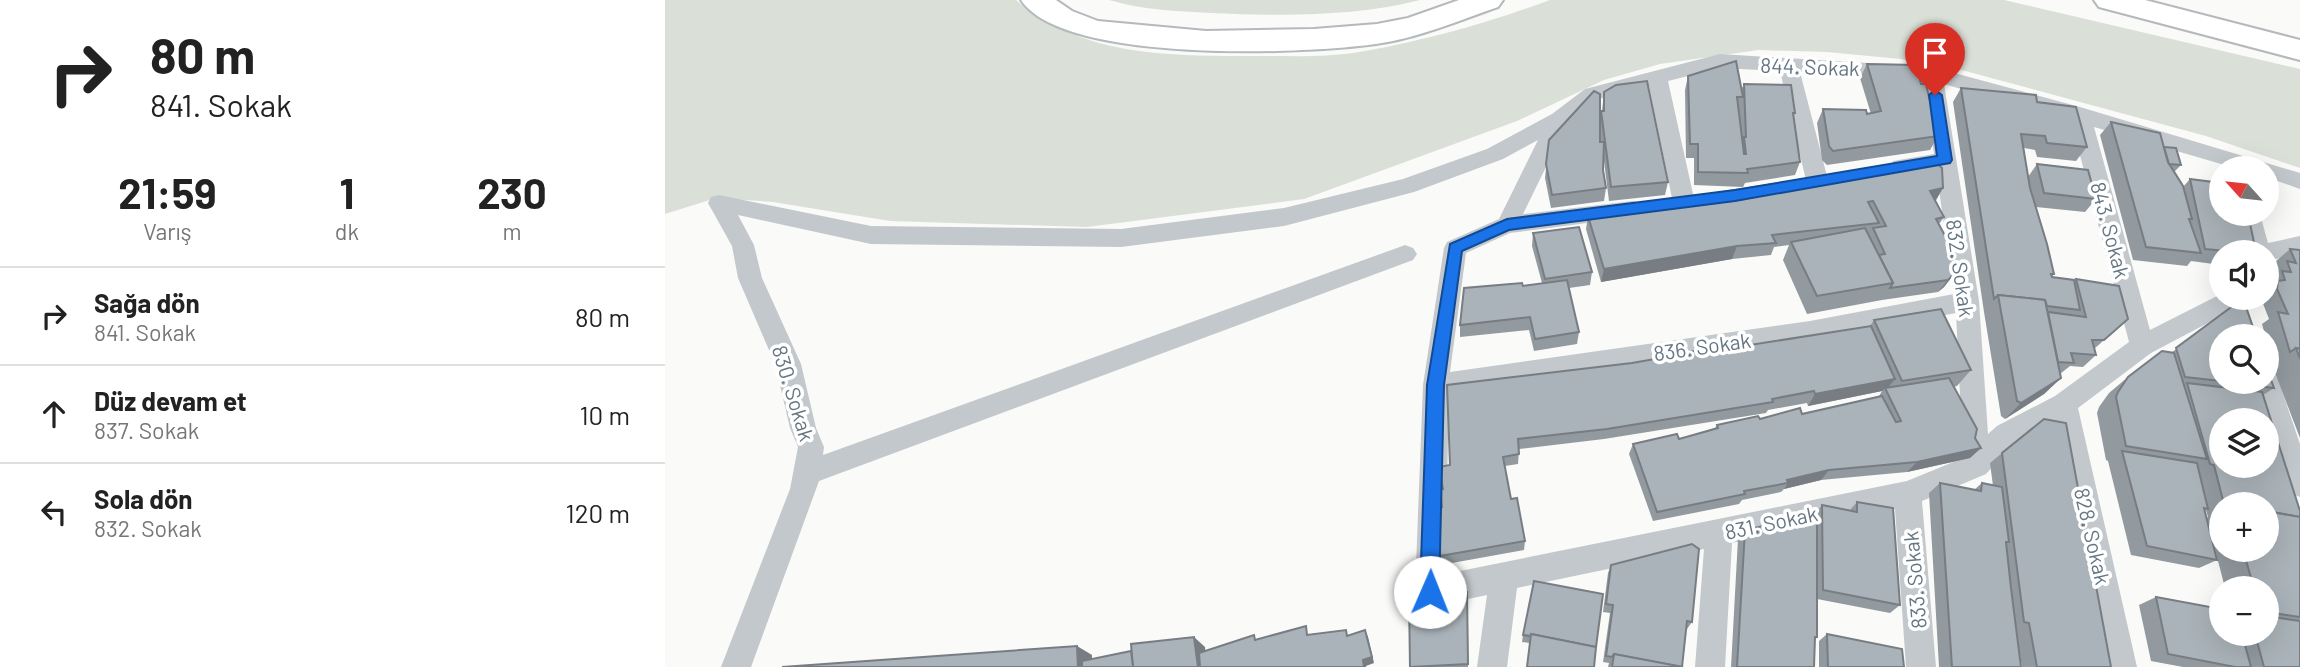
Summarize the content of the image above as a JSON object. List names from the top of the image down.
{
  "streets": {
    "street": [
      "844. Sokak",
      "843. Sokak",
      "832. Sokak",
      "836. Sokak",
      "830. Sokak",
      "831. Sokak",
      "828. Sokak",
      "833. Sokak"
    ]
  },
  "crossings": [
    ["844. Sokak", "843. Sokak"],
    ["844. Sokak", "832. Sokak"],
    ["844. Sokak", "830. Sokak"],
    ["843. Sokak", "831. Sokak"],
    ["832. Sokak", "836. Sokak"],
    ["832. Sokak", "831. Sokak"],
    ["836. Sokak", "831. Sokak"],
    ["831. Sokak", "828. Sokak"],
    ["831. Sokak", "833. Sokak"]
  ],
  "north": "top left",
  "page": {
    "turn": ["80 m", "841. Sokak"],
    "eta": [
      "21:59",
      "Varış",
      "1",
      "dk",
      "230",
      "m"
    ],
    "map_buttons": ["+", "−"],
    "list": [
      {
        "name": "Sağa dön",
        "note": "841. Sokak",
        "value": "80 m"
      },
      {
        "name": "Düz devam et",
        "note": "837. Sokak",
        "value": "10 m"
      },
      {
        "name": "Sola dön",
        "note": "832. Sokak",
        "value": "120 m"
      }
    ]
  }
}
